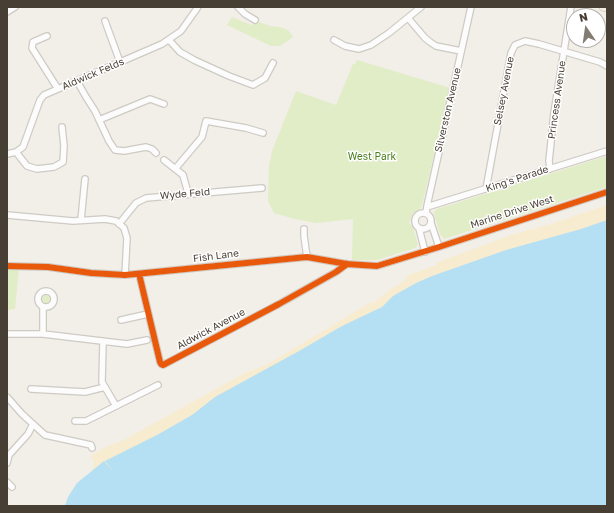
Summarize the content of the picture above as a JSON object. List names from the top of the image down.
{
  "streets": {
    "street": [
      "Aldwick Felds",
      "Selsey Avenue",
      "Princess Avenue",
      "Silverston Avenue",
      "King's Parade",
      "Wyde Feld",
      "Marine Drive West",
      "Fish Lane",
      "Aldwick Avenue"
    ]
  },
  "crossings": [
    ["Selsey Avenue", "Princess Avenue"],
    ["Selsey Avenue", "King's Parade"],
    ["Princess Avenue", "King's Parade"],
    ["Silverston Avenue", "King's Parade"],
    ["Silverston Avenue", "Marine Drive West"],
    ["Marine Drive West", "Fish Lane"],
    ["Fish Lane", "Aldwick Avenue"]
  ],
  "parks": ["West Park"],
  "north": "top"
}
